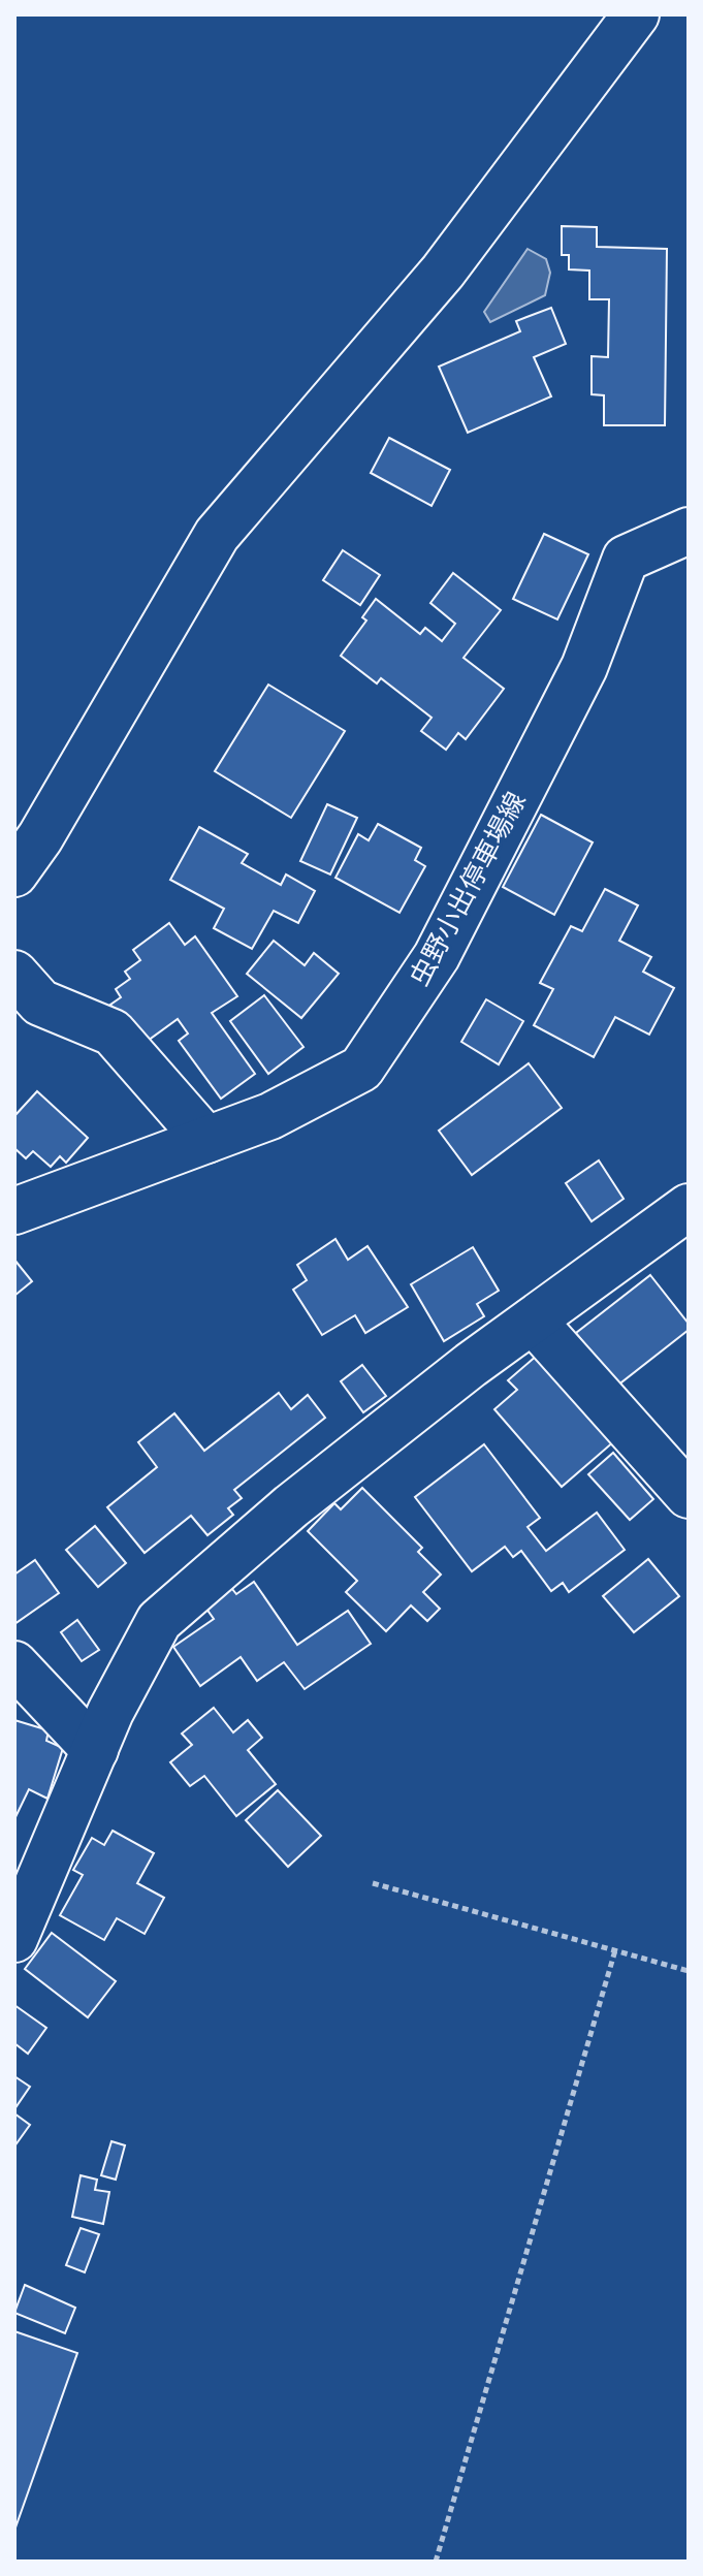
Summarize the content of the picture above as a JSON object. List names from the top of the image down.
{
  "streets": {
    "street": ["虫野小出停車場線"]
  }
}
